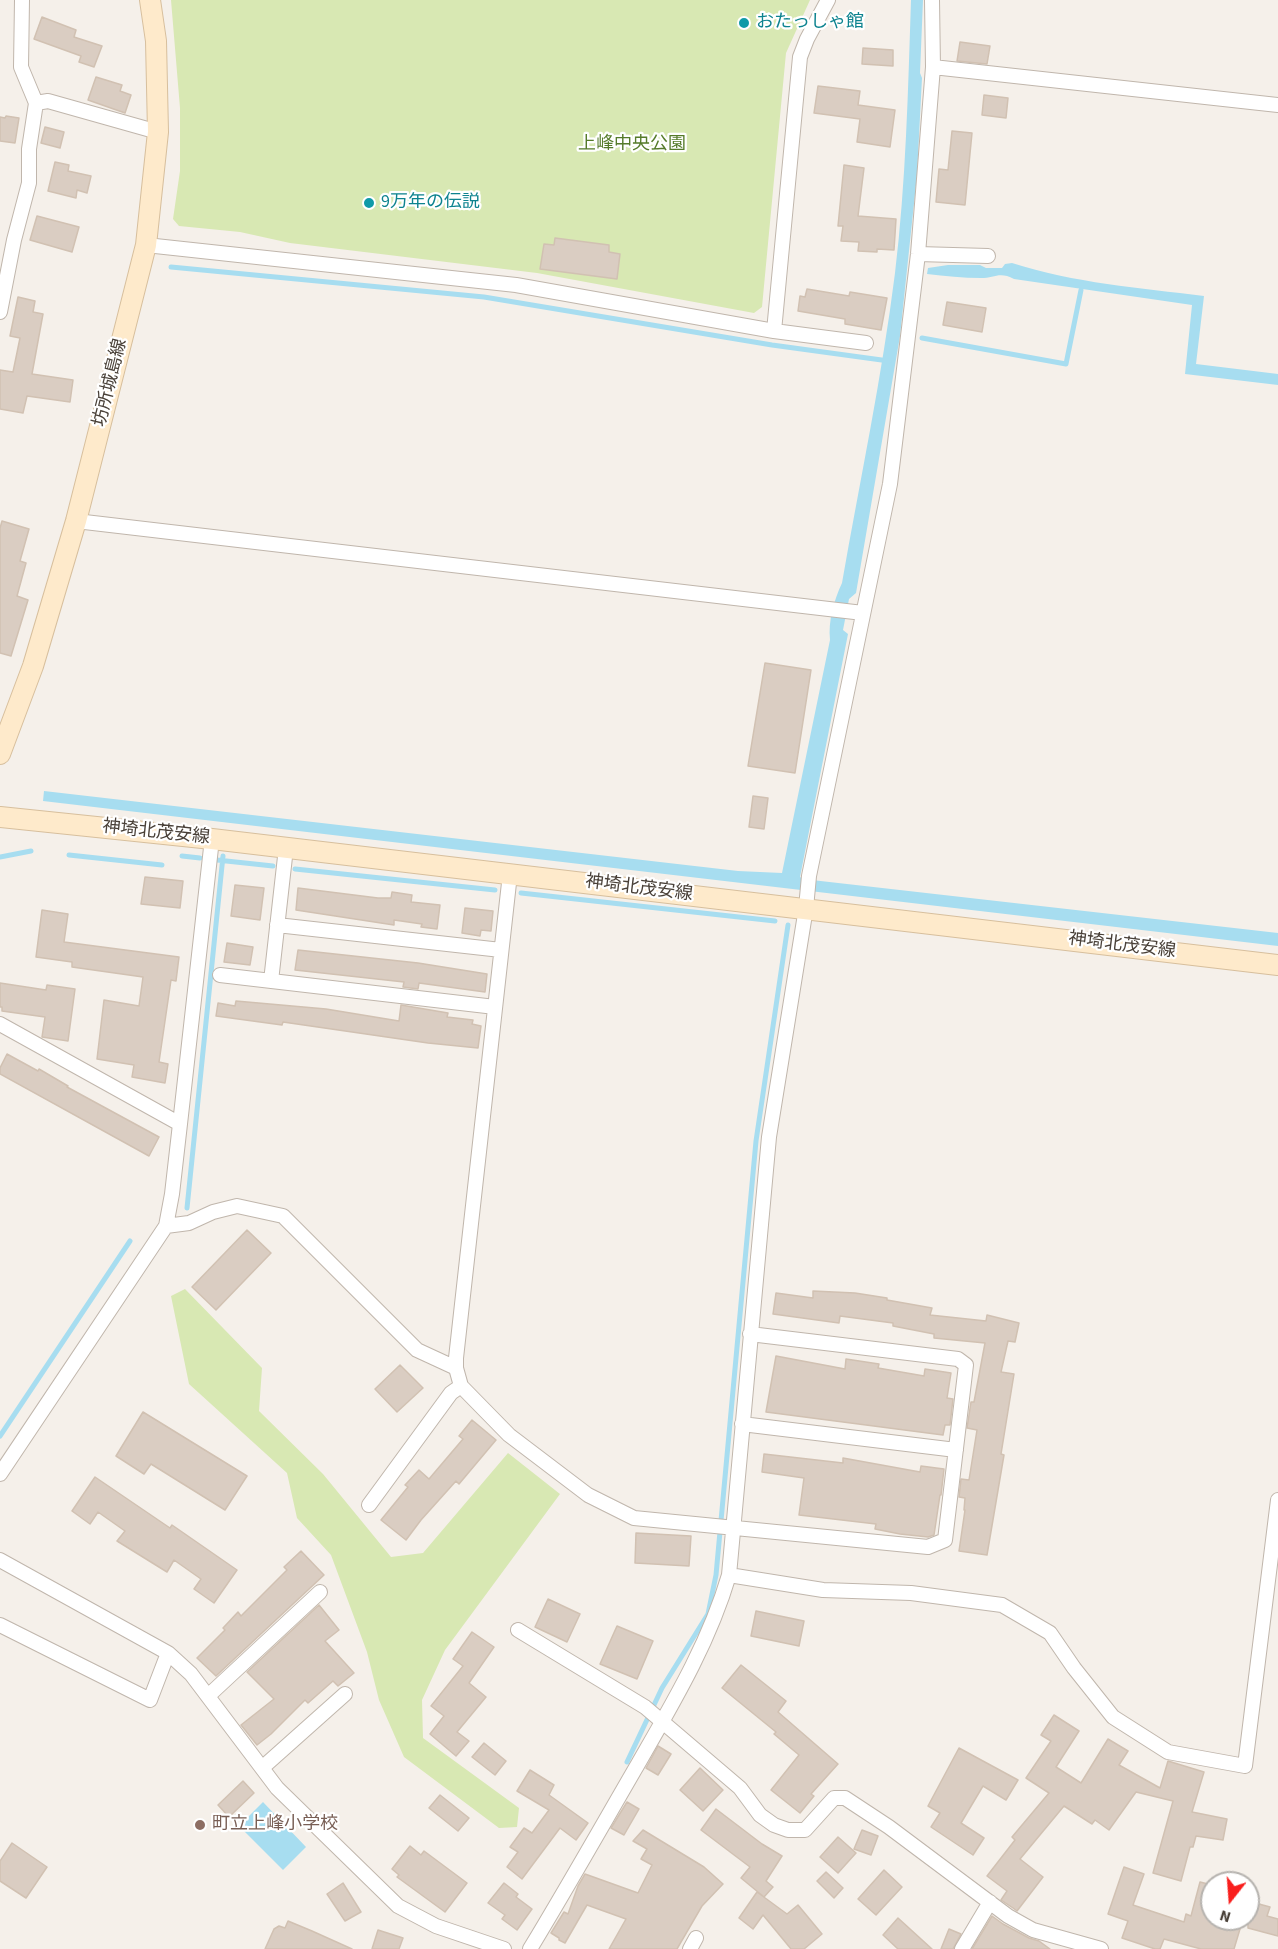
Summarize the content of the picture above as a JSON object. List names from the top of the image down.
{
  "streets": {
    "main road": ["坊所城島線", "神埼北茂安線"]
  },
  "parks": ["上峰中央公園"],
  "places": ["おたっしゃ館", "9万年の伝説", "町立上峰小学校"],
  "north": "bottom"
}
